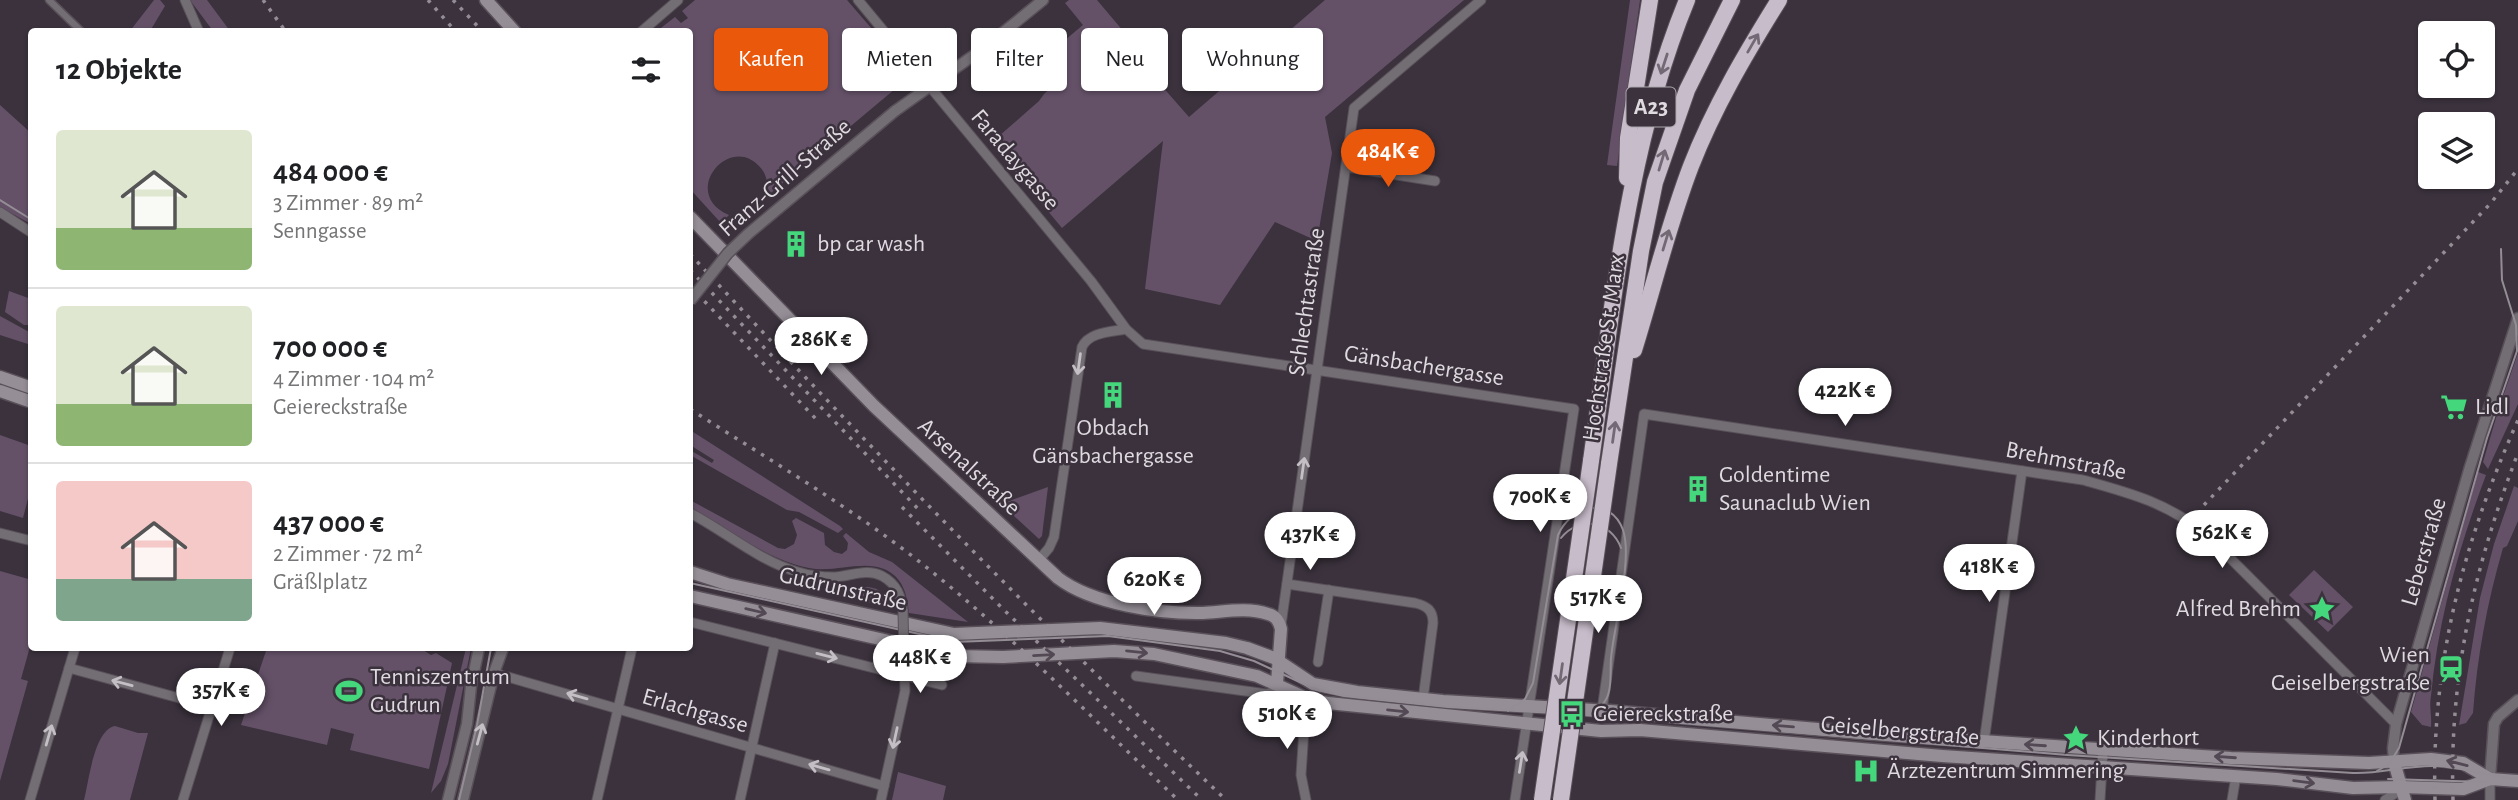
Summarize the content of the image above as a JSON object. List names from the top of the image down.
{
  "streets": {
    "highway": ["A23", "Hochstraße St. Marx"],
    "main road": [
      "Arsenalstraße",
      "Leberstraße",
      "Gudrunstraße",
      "Geiselbergstraße"
    ],
    "street": [
      "Faradaygasse",
      "Franz-Grill-Straße",
      "Schlechtastraße",
      "Gänsbachergasse",
      "Brehmstraße",
      "Erlachgasse"
    ]
  },
  "crossings": [
    ["Faradaygasse", "Gänsbachergasse"],
    ["Schlechtastraße", "Gänsbachergasse"],
    ["Schlechtastraße", "Arsenalstraße"],
    ["Gänsbachergasse", "Geiselbergstraße"],
    ["Brehmstraße", "Leberstraße"],
    ["Brehmstraße", "Geiselbergstraße"],
    ["Leberstraße", "Geiselbergstraße"],
    ["Gudrunstraße", "Geiselbergstraße"]
  ],
  "one_way": ["Erlachgasse"],
  "places": {
    "building": ["bp car wash", "Obdach Gänsbachergasse", "Goldentime Saunaclub Wien"],
    "supermarket": ["Lidl"],
    "place": ["Alfred Brehm", "Kinderhort"],
    "station": ["Wien Geiselbergstraße"],
    "sports": ["Tenniszentrum Gudrun"],
    "bus stop": ["Geiereckstraße"],
    "hospital": ["Ärztezentrum Simmering"]
  },
  "page": {
    "chip": [
      "Kaufen",
      "Mieten",
      "Filter",
      "Neu",
      "Wohnung"
    ],
    "heading": "12 Objekte",
    "list": [
      {
        "name": "484 000 €",
        "note": "3 Zimmer · 89 m² · Senngasse"
      },
      {
        "name": "700 000 €",
        "note": "4 Zimmer · 104 m² · Geiereckstraße"
      },
      {
        "name": "437 000 €",
        "note": "2 Zimmer · 72 m² · Gräßlplatz"
      }
    ],
    "price": [
      "484K €",
      "286K €",
      "422K €",
      "700K €",
      "562K €",
      "437K €",
      "418K €",
      "620K €",
      "517K €",
      "448K €",
      "357K €",
      "510K €"
    ]
  }
}
